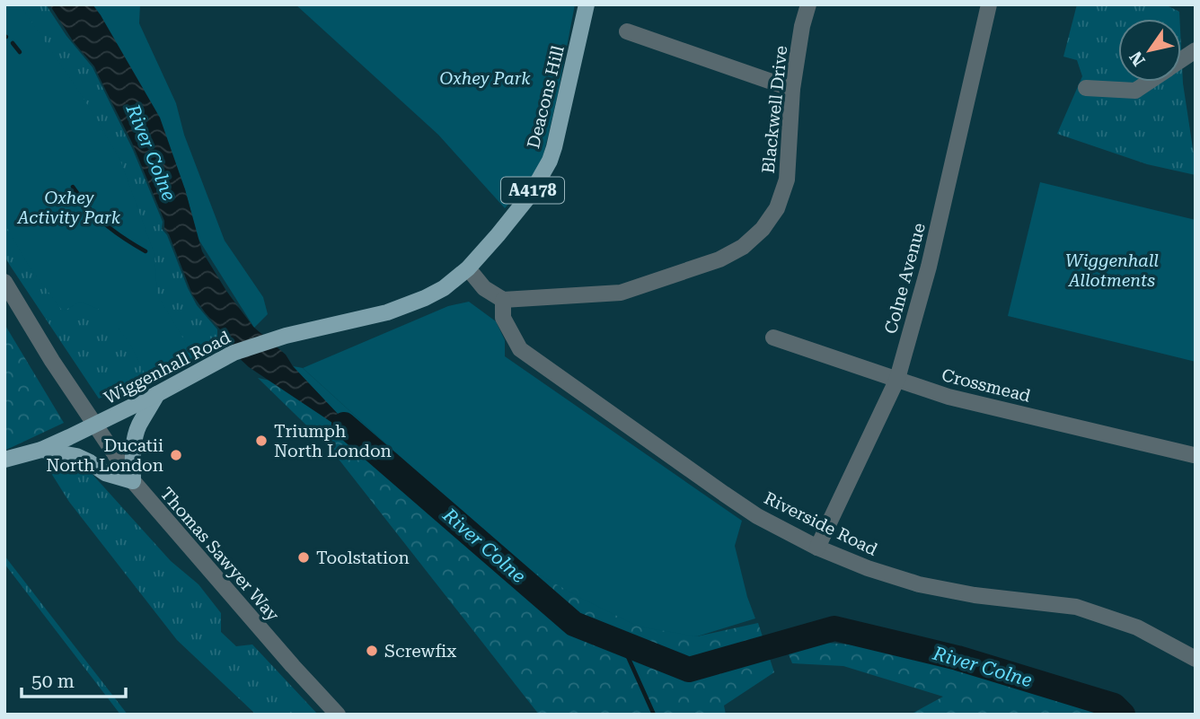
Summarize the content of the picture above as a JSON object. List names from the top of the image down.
{
  "streets": {
    "main road": ["Deacons Hill", "A4178", "Wiggenhall Road"],
    "street": [
      "Blackwell Drive",
      "Colne Avenue",
      "Crossmead",
      "Riverside Road",
      "Thomas Sawyer Way"
    ]
  },
  "crossings": [
    ["Deacons Hill", "Wiggenhall Road"],
    ["Blackwell Drive", "Riverside Road"],
    ["Colne Avenue", "Crossmead"],
    ["Colne Avenue", "Riverside Road"],
    ["Wiggenhall Road", "Thomas Sawyer Way"]
  ],
  "water": ["River Colne"],
  "parks": ["Oxhey Park", "Oxhey Activity Park", "Wiggenhall Allotments"],
  "places": [
    "Triumph North London",
    "Ducatii North London",
    "Toolstation",
    "Screwfix"
  ],
  "scale_bar": "50 m",
  "north": "bottom left"
}
